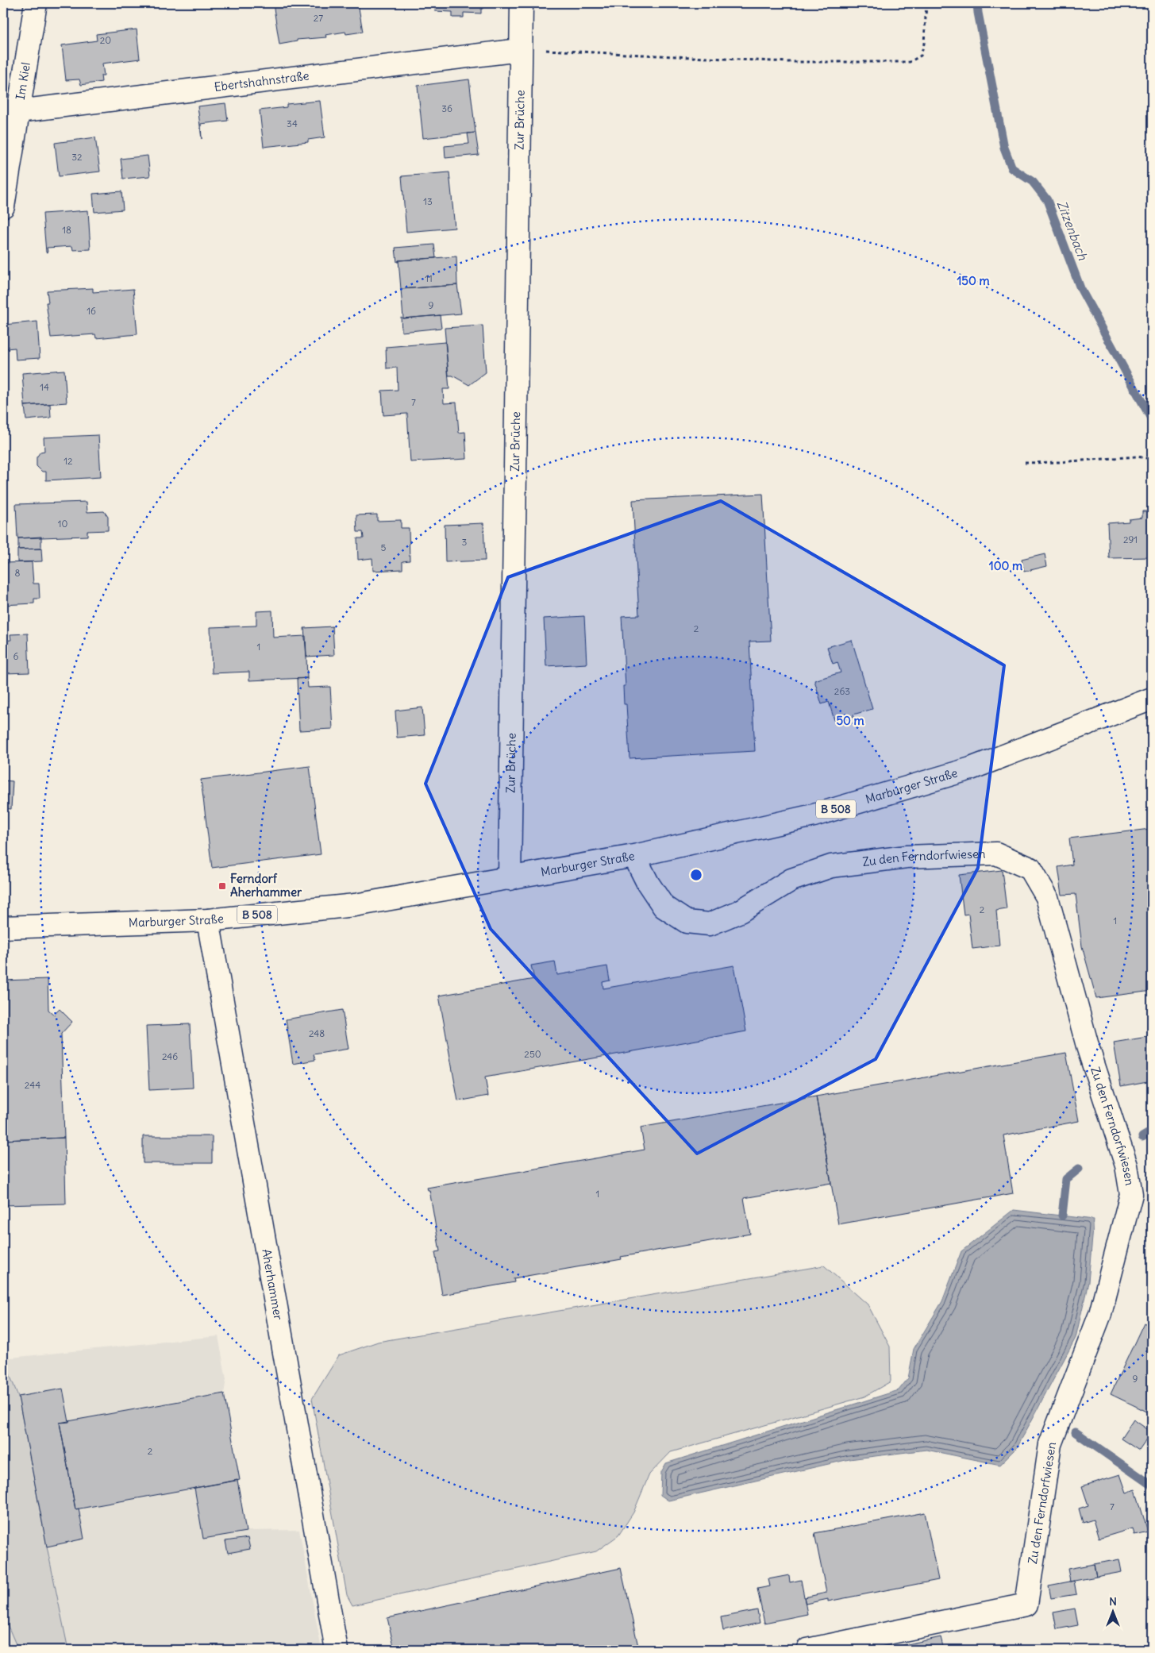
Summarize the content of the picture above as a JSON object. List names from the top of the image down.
{
  "streets": {
    "street": [
      "Im Kiel",
      "Ebertshahnstraße",
      "Zur Brüche",
      "Marburger Straße",
      "B 508",
      "Zu den Ferndorfwiesen",
      "Aherhammer"
    ]
  },
  "crossings": [
    ["Im Kiel", "Ebertshahnstraße"],
    ["Ebertshahnstraße", "Zur Brüche"],
    ["Zur Brüche", "Marburger Straße"],
    ["Marburger Straße", "Zu den Ferndorfwiesen"],
    ["Marburger Straße", "Aherhammer"]
  ],
  "water": ["Zitzenbach"],
  "places": {
    "transit": ["Ferndorf Aherhammer"]
  },
  "house_numbers": [
    "27",
    "20",
    "36",
    "34",
    "32",
    "13",
    "18",
    "11",
    "9",
    "16",
    "14",
    "7",
    "12",
    "10",
    "291",
    "3",
    "5",
    "8",
    "2",
    "1",
    "6",
    "263",
    "2",
    "1",
    "248",
    "250",
    "246",
    "244",
    "1",
    "9",
    "2",
    "7"
  ],
  "north": "top",
  "rings": ["150 m", "100 m", "50 m"]
}
